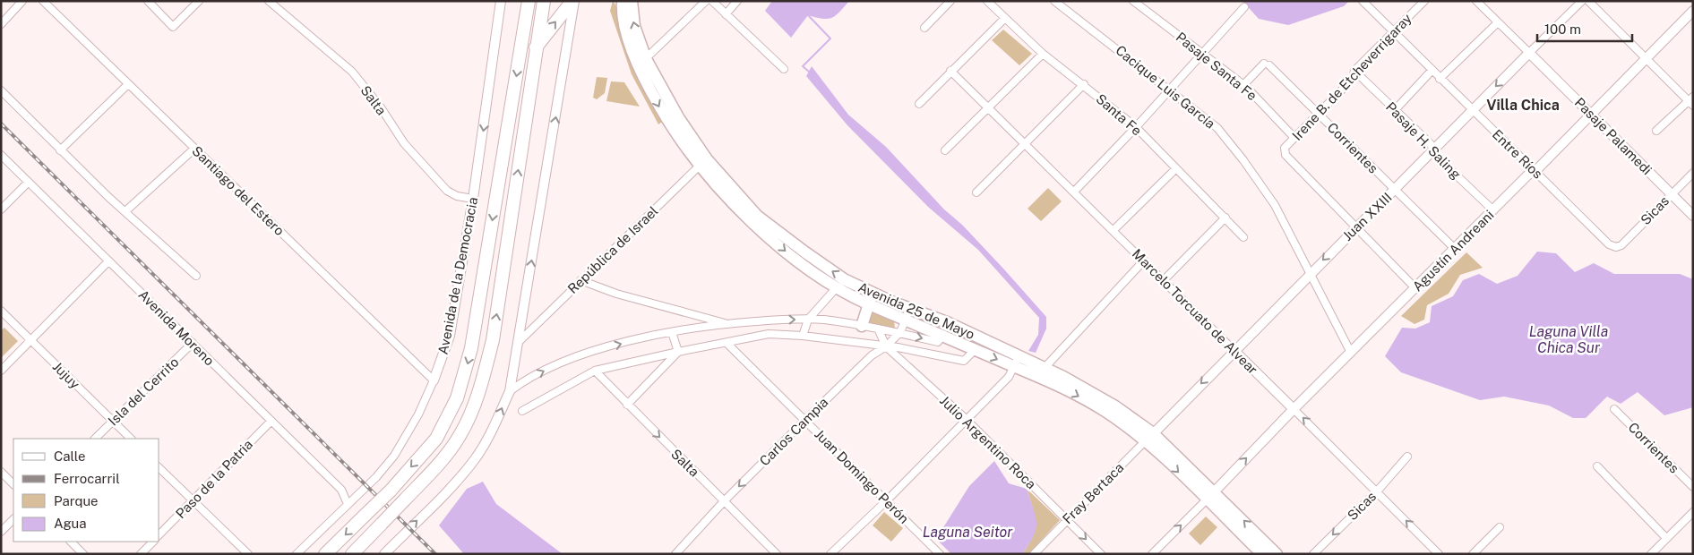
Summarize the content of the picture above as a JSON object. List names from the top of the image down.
{
  "streets": {
    "highway": ["Avenida de la Democracia"],
    "main road": ["Avenida 25 de Mayo"],
    "street": [
      "Pasaje Santa Fe",
      "Irene B. de Etcheverrigaray",
      "Cacique Luis García",
      "Salta",
      "Santa Fe",
      "Pasaje Palamedi",
      "Pasaje H. Saling",
      "Corrientes",
      "Entre Ríos",
      "Santiago del Estero",
      "Sicas",
      "Juan XXIII",
      "República de Israel",
      "Agustín Andreani",
      "Marcelo Torcuato de Alvear",
      "Avenida Moreno",
      "Jujuy",
      "Isla del Cerrito",
      "Carlos Campia",
      "Julio Argentino Roca",
      "Juan Domingo Perón",
      "Paso de la Patria",
      "Fray Bertaca"
    ]
  },
  "crossings": [
    ["Pasaje Santa Fe", "Irene B. de Etcheverrigaray"],
    ["Pasaje Santa Fe", "Corrientes"],
    ["Irene B. de Etcheverrigaray", "Pasaje H. Saling"],
    ["Irene B. de Etcheverrigaray", "Corrientes"],
    ["Irene B. de Etcheverrigaray", "Entre Ríos"],
    ["Irene B. de Etcheverrigaray", "Juan XXIII"],
    ["Cacique Luis García", "Juan XXIII"],
    ["Cacique Luis García", "Agustín Andreani"],
    ["Salta", "Avenida de la Democracia"],
    ["Salta", "Carlos Campia"],
    ["Pasaje Palamedi", "Sicas"],
    ["Pasaje Palamedi", "Juan XXIII"],
    ["Pasaje Palamedi", "Agustín Andreani"],
    ["Pasaje H. Saling", "Juan XXIII"],
    ["Pasaje H. Saling", "Agustín Andreani"],
    ["Corrientes", "Juan XXIII"],
    ["Corrientes", "Agustín Andreani"],
    ["Entre Ríos", "Sicas"],
    ["Entre Ríos", "Juan XXIII"],
    ["Entre Ríos", "Agustín Andreani"],
    ["Santiago del Estero", "Avenida de la Democracia"],
    ["Sicas", "Marcelo Torcuato de Alvear"],
    ["Juan XXIII", "Avenida 25 de Mayo"],
    ["Juan XXIII", "Marcelo Torcuato de Alvear"],
    ["Juan XXIII", "Fray Bertaca"],
    ["República de Israel", "Avenida 25 de Mayo"],
    ["Agustín Andreani", "Avenida 25 de Mayo"],
    ["Agustín Andreani", "Marcelo Torcuato de Alvear"],
    ["Avenida de la Democracia", "Avenida Moreno"],
    ["Avenida 25 de Mayo", "Carlos Campia"],
    ["Avenida 25 de Mayo", "Julio Argentino Roca"],
    ["Avenida 25 de Mayo", "Fray Bertaca"],
    ["Avenida Moreno", "Isla del Cerrito"],
    ["Avenida Moreno", "Paso de la Patria"],
    ["Jujuy", "Isla del Cerrito"],
    ["Carlos Campia", "Julio Argentino Roca"],
    ["Carlos Campia", "Juan Domingo Perón"],
    ["Julio Argentino Roca", "Fray Bertaca"]
  ],
  "one_way": ["Sicas", "Juan XXIII"],
  "districts": ["Villa Chica"],
  "water": ["Laguna Villa Chica Sur", "Laguna Seitor"],
  "legend": [
    "Calle",
    "Ferrocarril",
    "Parque",
    "Agua"
  ],
  "scale_bar": "100 m"
}
